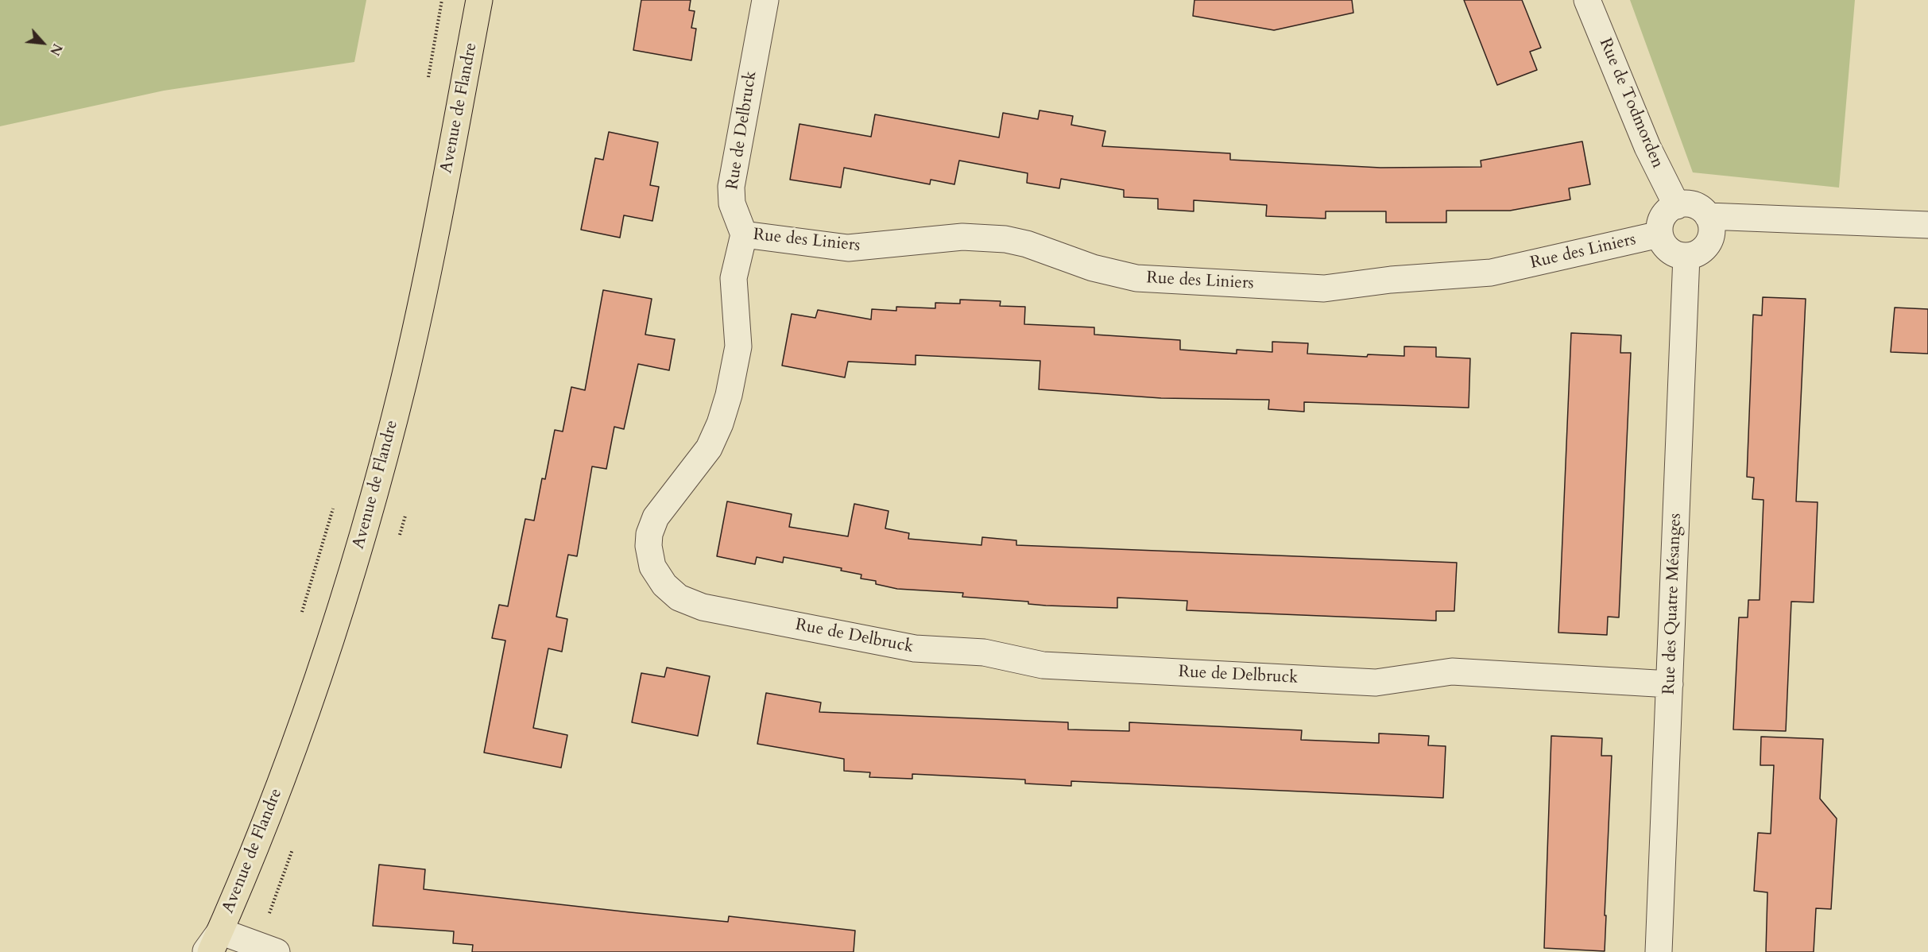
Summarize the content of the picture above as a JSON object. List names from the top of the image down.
{
  "streets": {
    "main road": ["Avenue de Flandre"],
    "street": [
      "Rue de Todmorden",
      "Rue de Delbruck",
      "Rue des Liniers",
      "Rue des Quatre Mésanges"
    ]
  },
  "crossings": [
    ["Rue de Todmorden", "Rue des Liniers"],
    ["Rue de Todmorden", "Rue des Quatre Mésanges"],
    ["Rue de Delbruck", "Rue des Liniers"],
    ["Rue de Delbruck", "Rue des Quatre Mésanges"],
    ["Rue des Liniers", "Rue des Quatre Mésanges"]
  ],
  "north": "bottom right"
}
